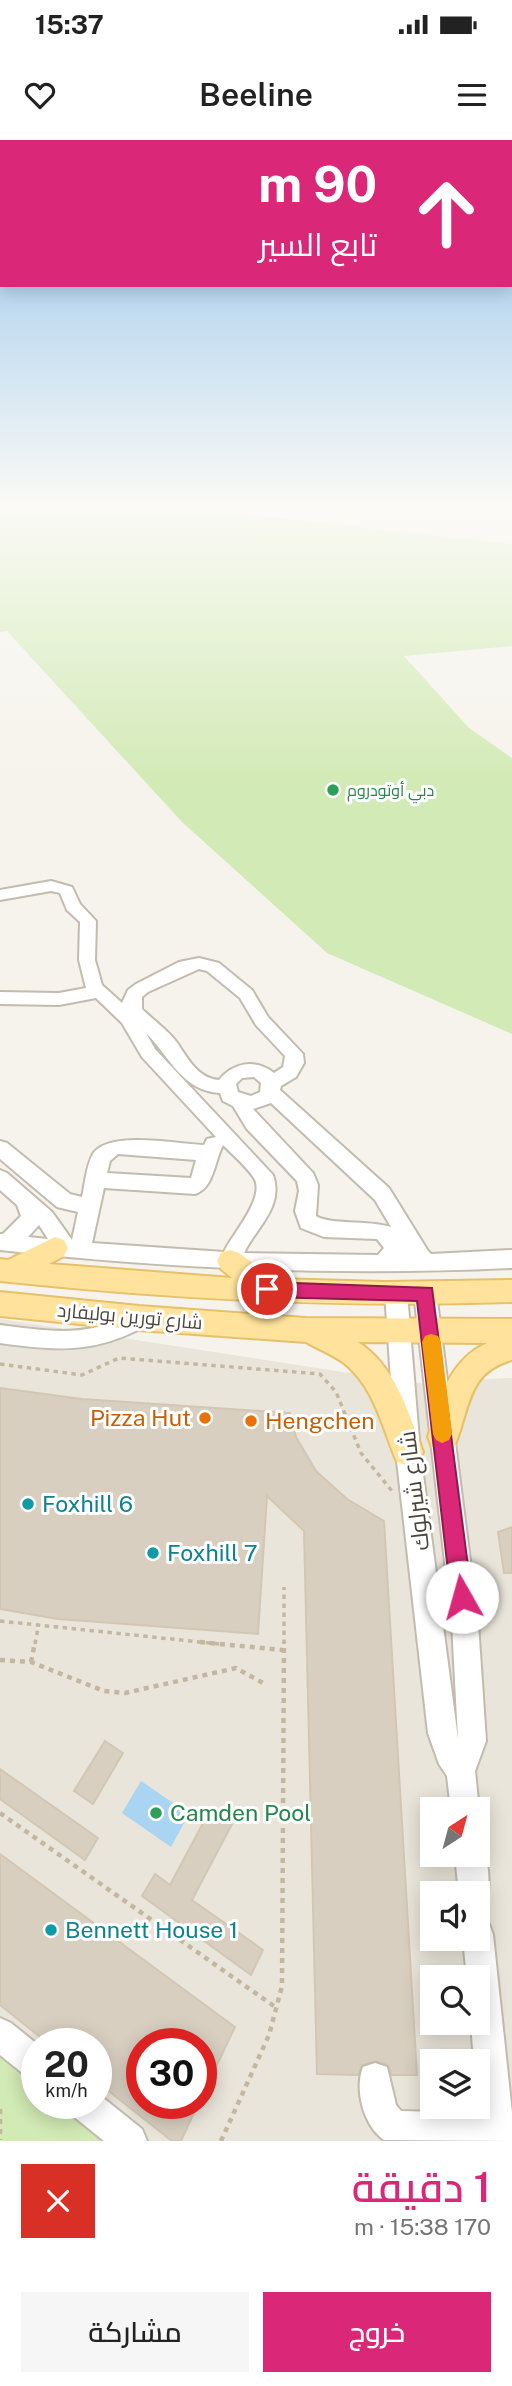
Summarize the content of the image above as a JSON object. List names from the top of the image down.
{
  "streets": {
    "main road": ["شارع تورين بوليفارد"],
    "street": ["شارع شيرلوك"]
  },
  "crossings": [
    ["شارع تورين بوليفارد", "شارع شيرلوك"]
  ],
  "places": [
    "دبي أوتودروم",
    "Pizza Hut",
    "Hengchen",
    "Foxhill 6",
    "Foxhill 7",
    "Camden Pool",
    "Bennett House 1"
  ],
  "north": "top right",
  "page": {
    "status": "15:37",
    "header": "Beeline",
    "turn": ["90 m", "تابع السير"],
    "speed": "20 km/h",
    "limit": "30",
    "heading": ["1 دقيقة", "170 m · 15:38"],
    "buttons": ["خروج", "مشاركة"]
  }
}
